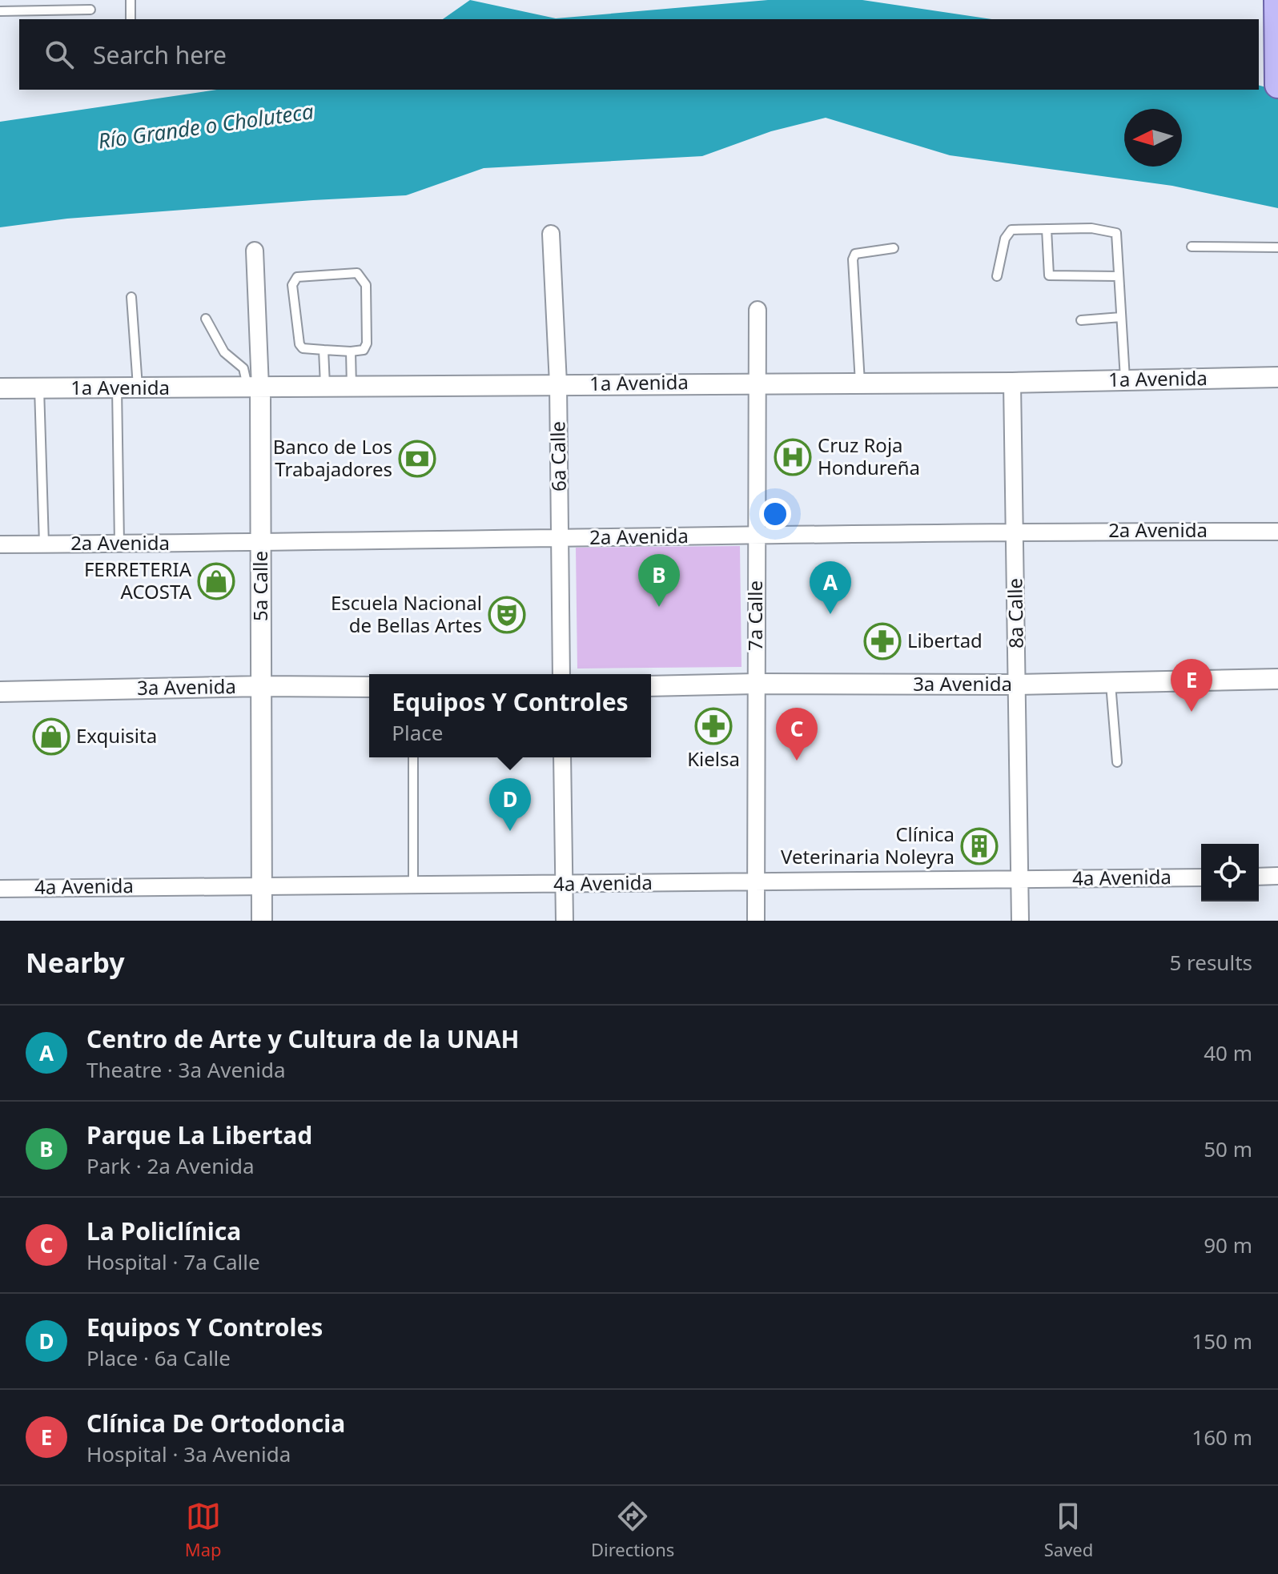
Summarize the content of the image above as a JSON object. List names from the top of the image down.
{
  "streets": {
    "street": [
      "1a Avenida",
      "6a Calle",
      "2a Avenida",
      "5a Calle",
      "8a Calle",
      "7a Calle",
      "3a Avenida",
      "4a Avenida"
    ]
  },
  "crossings": [
    ["1a Avenida", "6a Calle"],
    ["1a Avenida", "5a Calle"],
    ["1a Avenida", "8a Calle"],
    ["1a Avenida", "7a Calle"],
    ["6a Calle", "2a Avenida"],
    ["2a Avenida", "5a Calle"],
    ["2a Avenida", "8a Calle"],
    ["2a Avenida", "7a Calle"],
    ["5a Calle", "3a Avenida"],
    ["5a Calle", "4a Avenida"],
    ["8a Calle", "3a Avenida"],
    ["8a Calle", "4a Avenida"],
    ["7a Calle", "3a Avenida"],
    ["7a Calle", "4a Avenida"]
  ],
  "water": ["Río Grande o Choluteca"],
  "places": {
    "hospital": ["Cruz Roja Hondureña"],
    "bank": ["Banco de Los Trabajadores"],
    "shop": ["FERRETERIA ACOSTA", "Exquisita"],
    "theatre": ["Escuela Nacional de Bellas Artes"],
    "pharmacy": ["Libertad", "Kielsa"],
    "building": ["Clínica Veterinaria Noleyra"]
  },
  "north": "left",
  "page": {
    "search": "Search here",
    "pins": [
      "B",
      "A",
      "E",
      "C",
      "D"
    ],
    "popup": ["Equipos Y Controles", "Place"],
    "heading": ["Nearby", "5 results"],
    "list": [
      {
        "mark": "A",
        "name": "Centro de Arte y Cultura de la UNAH",
        "note": "Theatre · 3a Avenida",
        "value": "40 m"
      },
      {
        "mark": "B",
        "name": "Parque La Libertad",
        "note": "Park · 2a Avenida",
        "value": "50 m"
      },
      {
        "mark": "C",
        "name": "La Policlínica",
        "note": "Hospital · 7a Calle",
        "value": "90 m"
      },
      {
        "mark": "D",
        "name": "Equipos Y Controles",
        "note": "Place · 6a Calle",
        "value": "150 m"
      },
      {
        "mark": "E",
        "name": "Clínica De Ortodoncia",
        "note": "Hospital · 3a Avenida",
        "value": "160 m"
      }
    ],
    "nav": ["Map", "Directions", "Saved"]
  }
}
